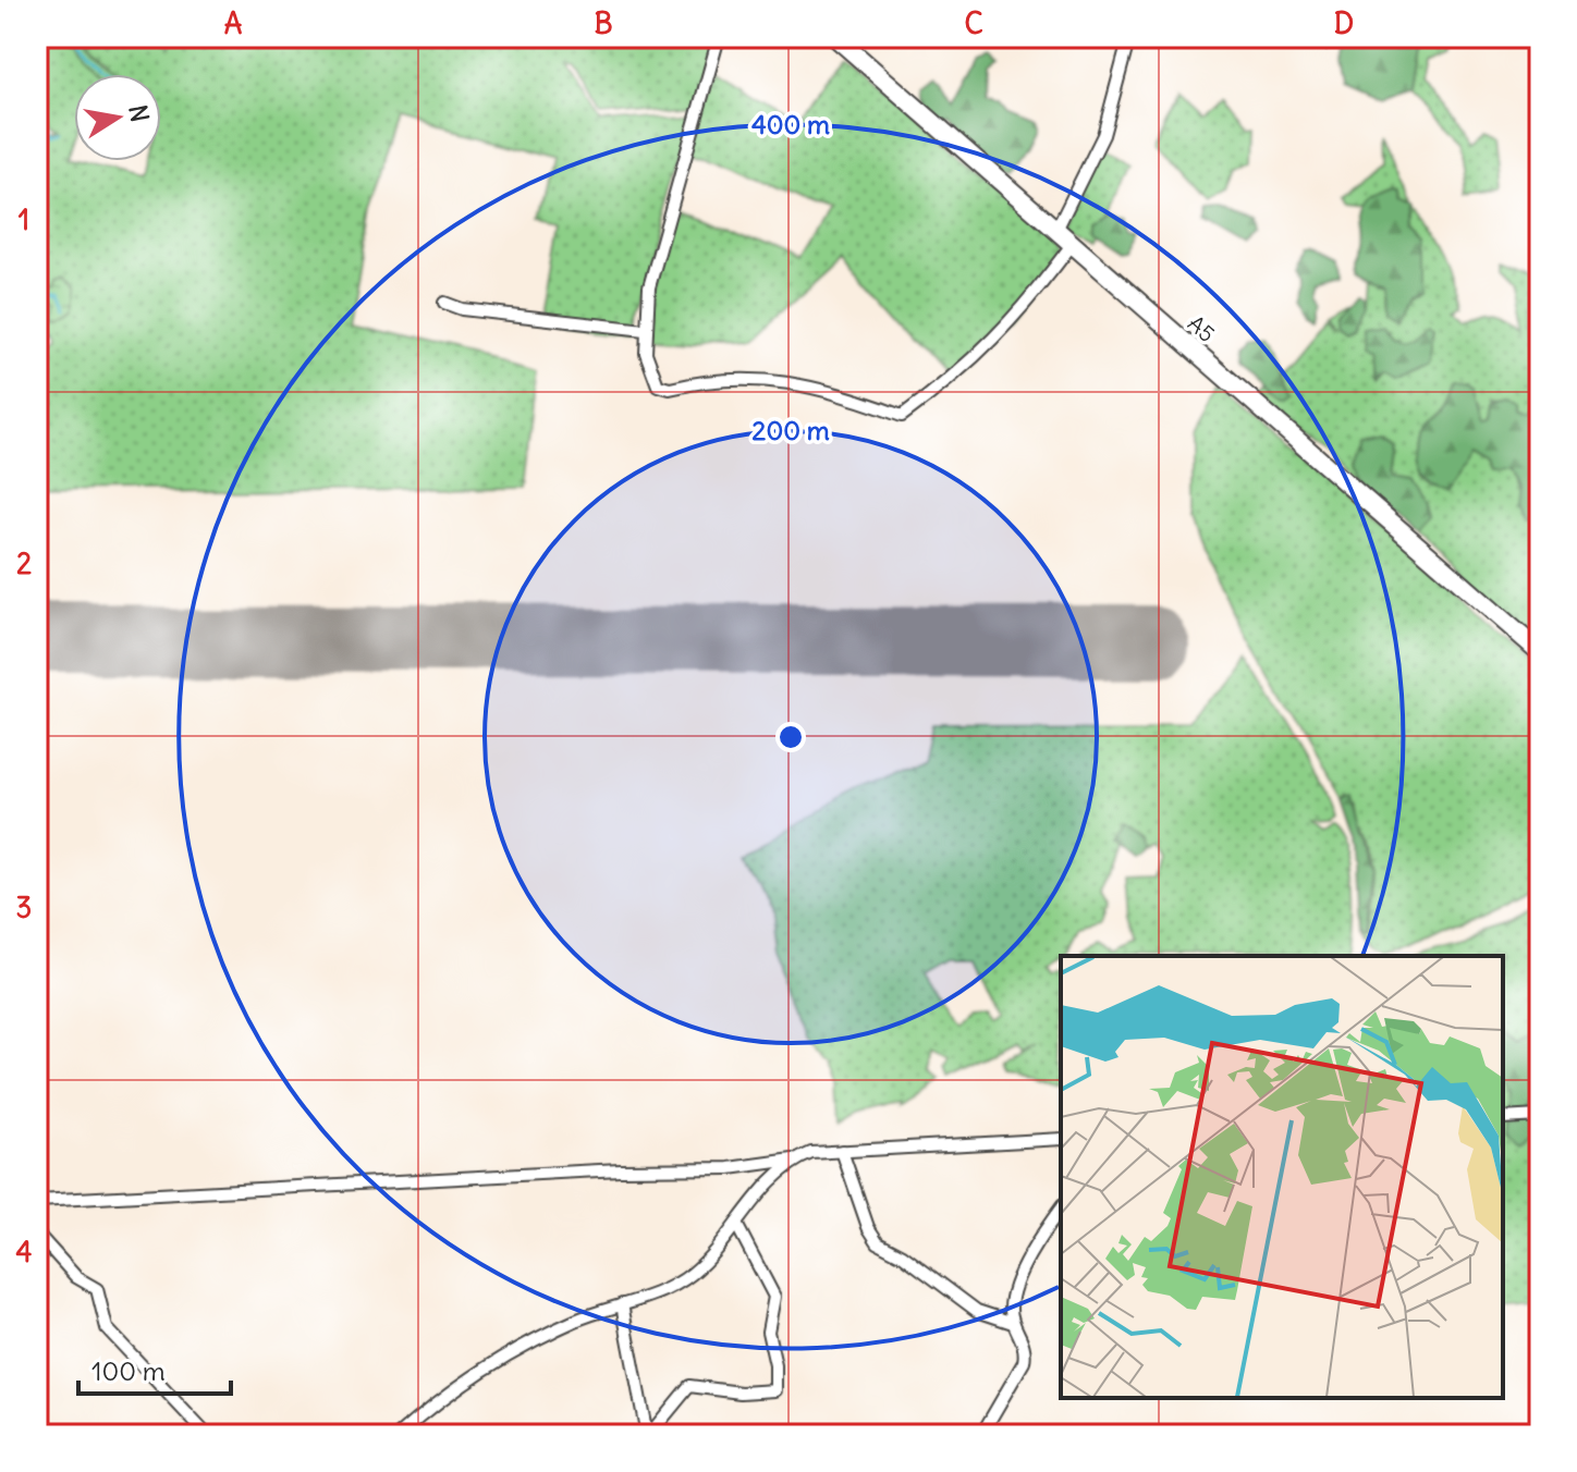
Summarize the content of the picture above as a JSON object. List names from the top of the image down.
{
  "streets": {
    "highway": ["A5"]
  },
  "scale_bar": "100 m",
  "north": "right",
  "grid": {
    "columns": [
      "A",
      "B",
      "C",
      "D"
    ],
    "rows": [
      "1",
      "2",
      "3",
      "4"
    ]
  },
  "rings": ["400 m", "200 m"]
}
